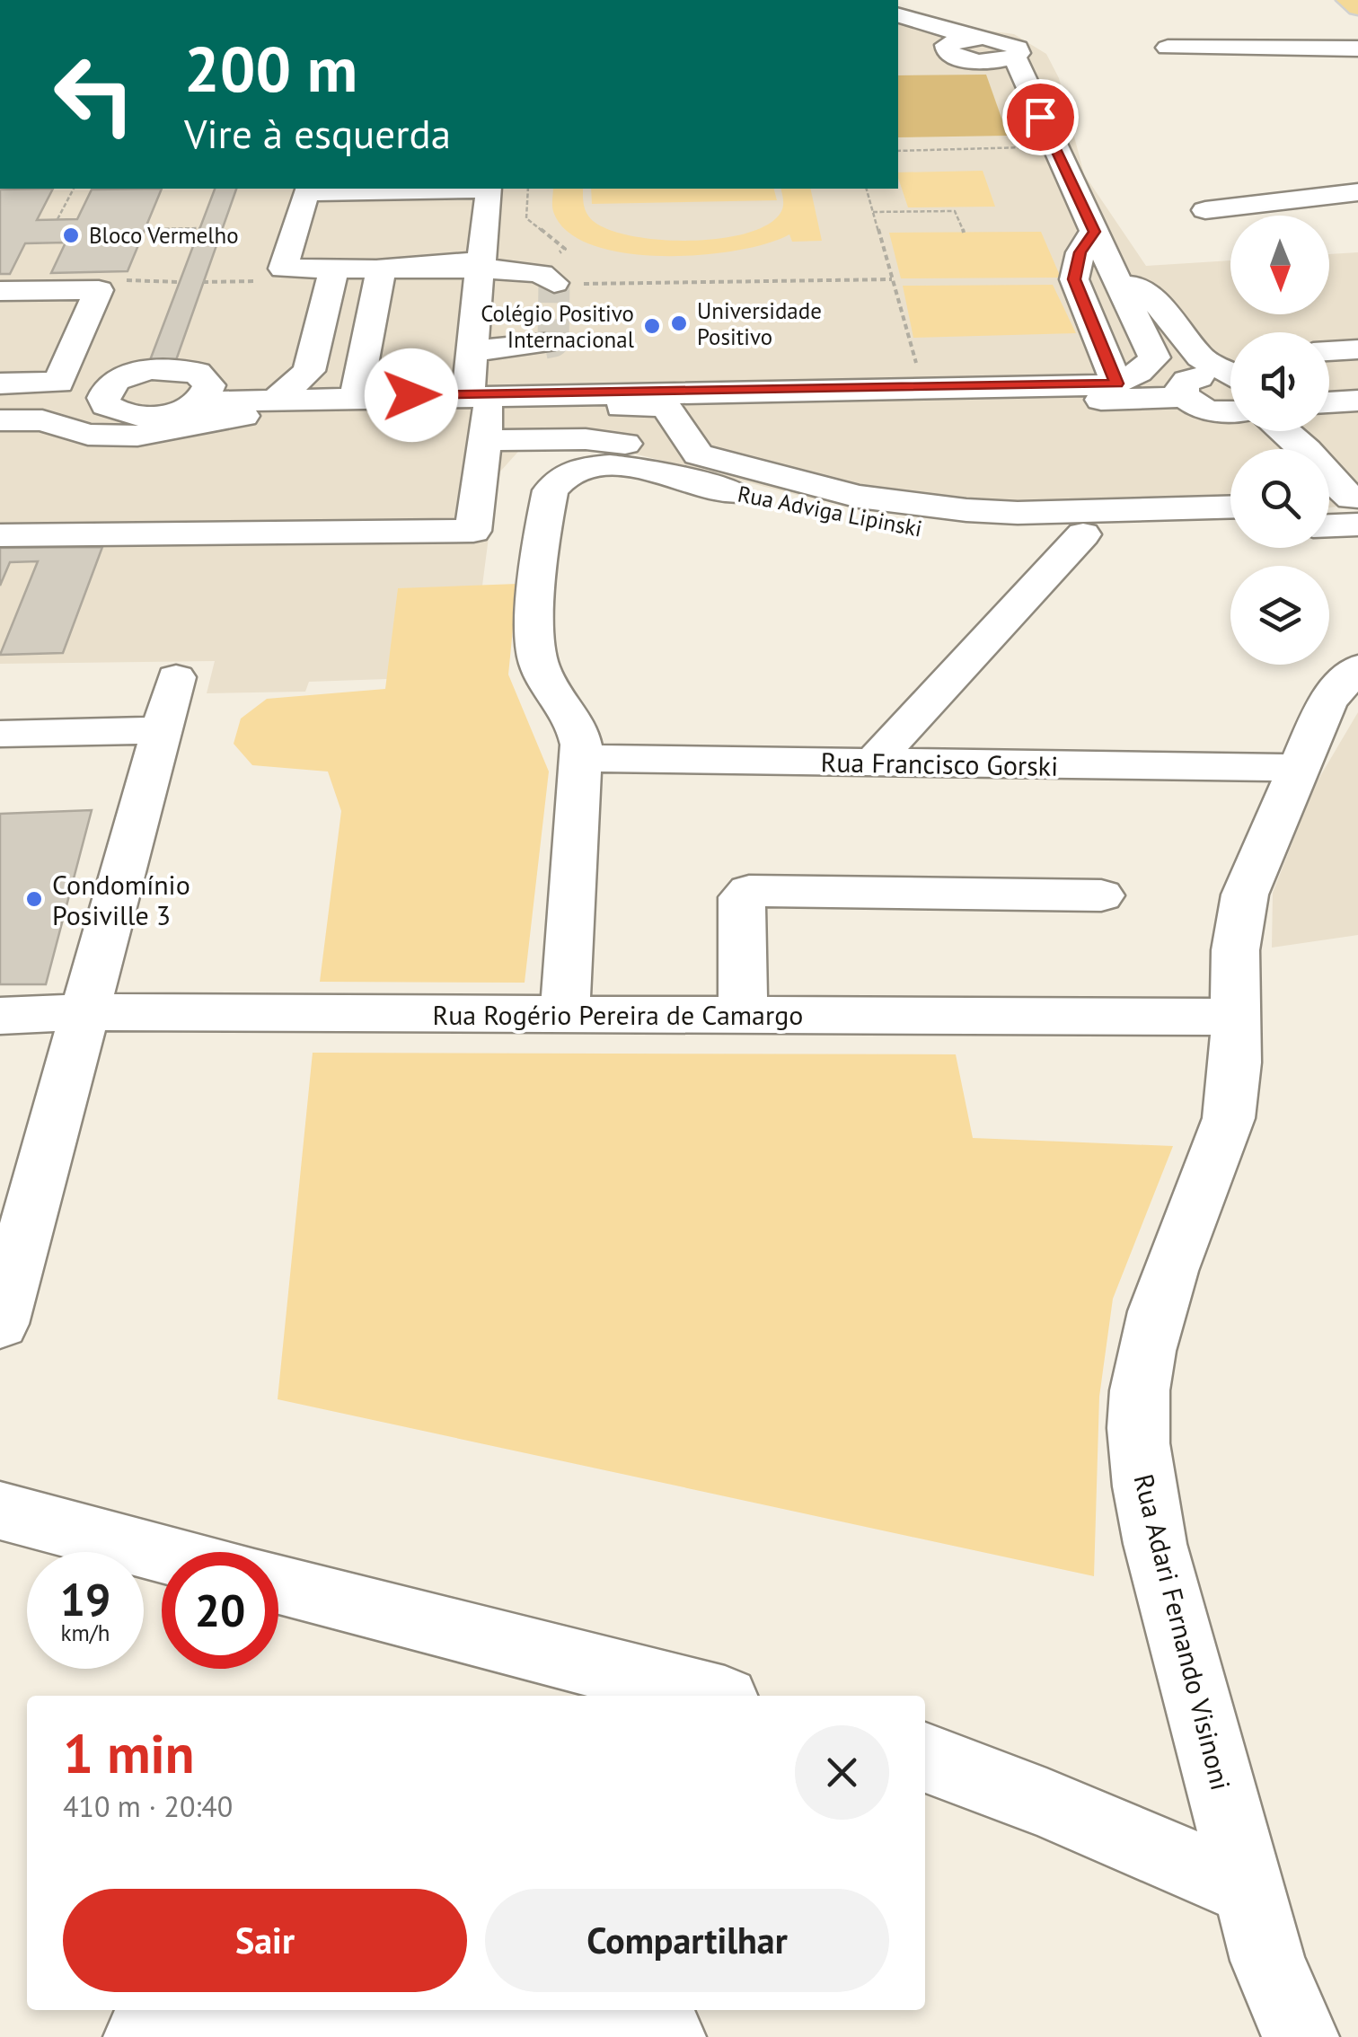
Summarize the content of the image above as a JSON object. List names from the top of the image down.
{
  "streets": {
    "street": [
      "Rua Adviga Lipinski",
      "Rua Francisco Gorski",
      "Rua Rogério Pereira de Camargo",
      "Rua Adari Fernando Visinoni"
    ]
  },
  "crossings": [
    ["Rua Adviga Lipinski", "Rua Francisco Gorski"],
    ["Rua Francisco Gorski", "Rua Adari Fernando Visinoni"],
    ["Rua Rogério Pereira de Camargo", "Rua Adari Fernando Visinoni"]
  ],
  "places": [
    "Bloco Vermelho",
    "Universidade Positivo",
    "Colégio Positivo Internacional",
    "Condomínio Posiville 3"
  ],
  "north": "bottom",
  "page": {
    "turn": ["200 m", "Vire à esquerda"],
    "speed": "19 km/h",
    "limit": "20",
    "heading": ["1 min", "410 m · 20:40"],
    "buttons": ["Sair", "Compartilhar"]
  }
}
